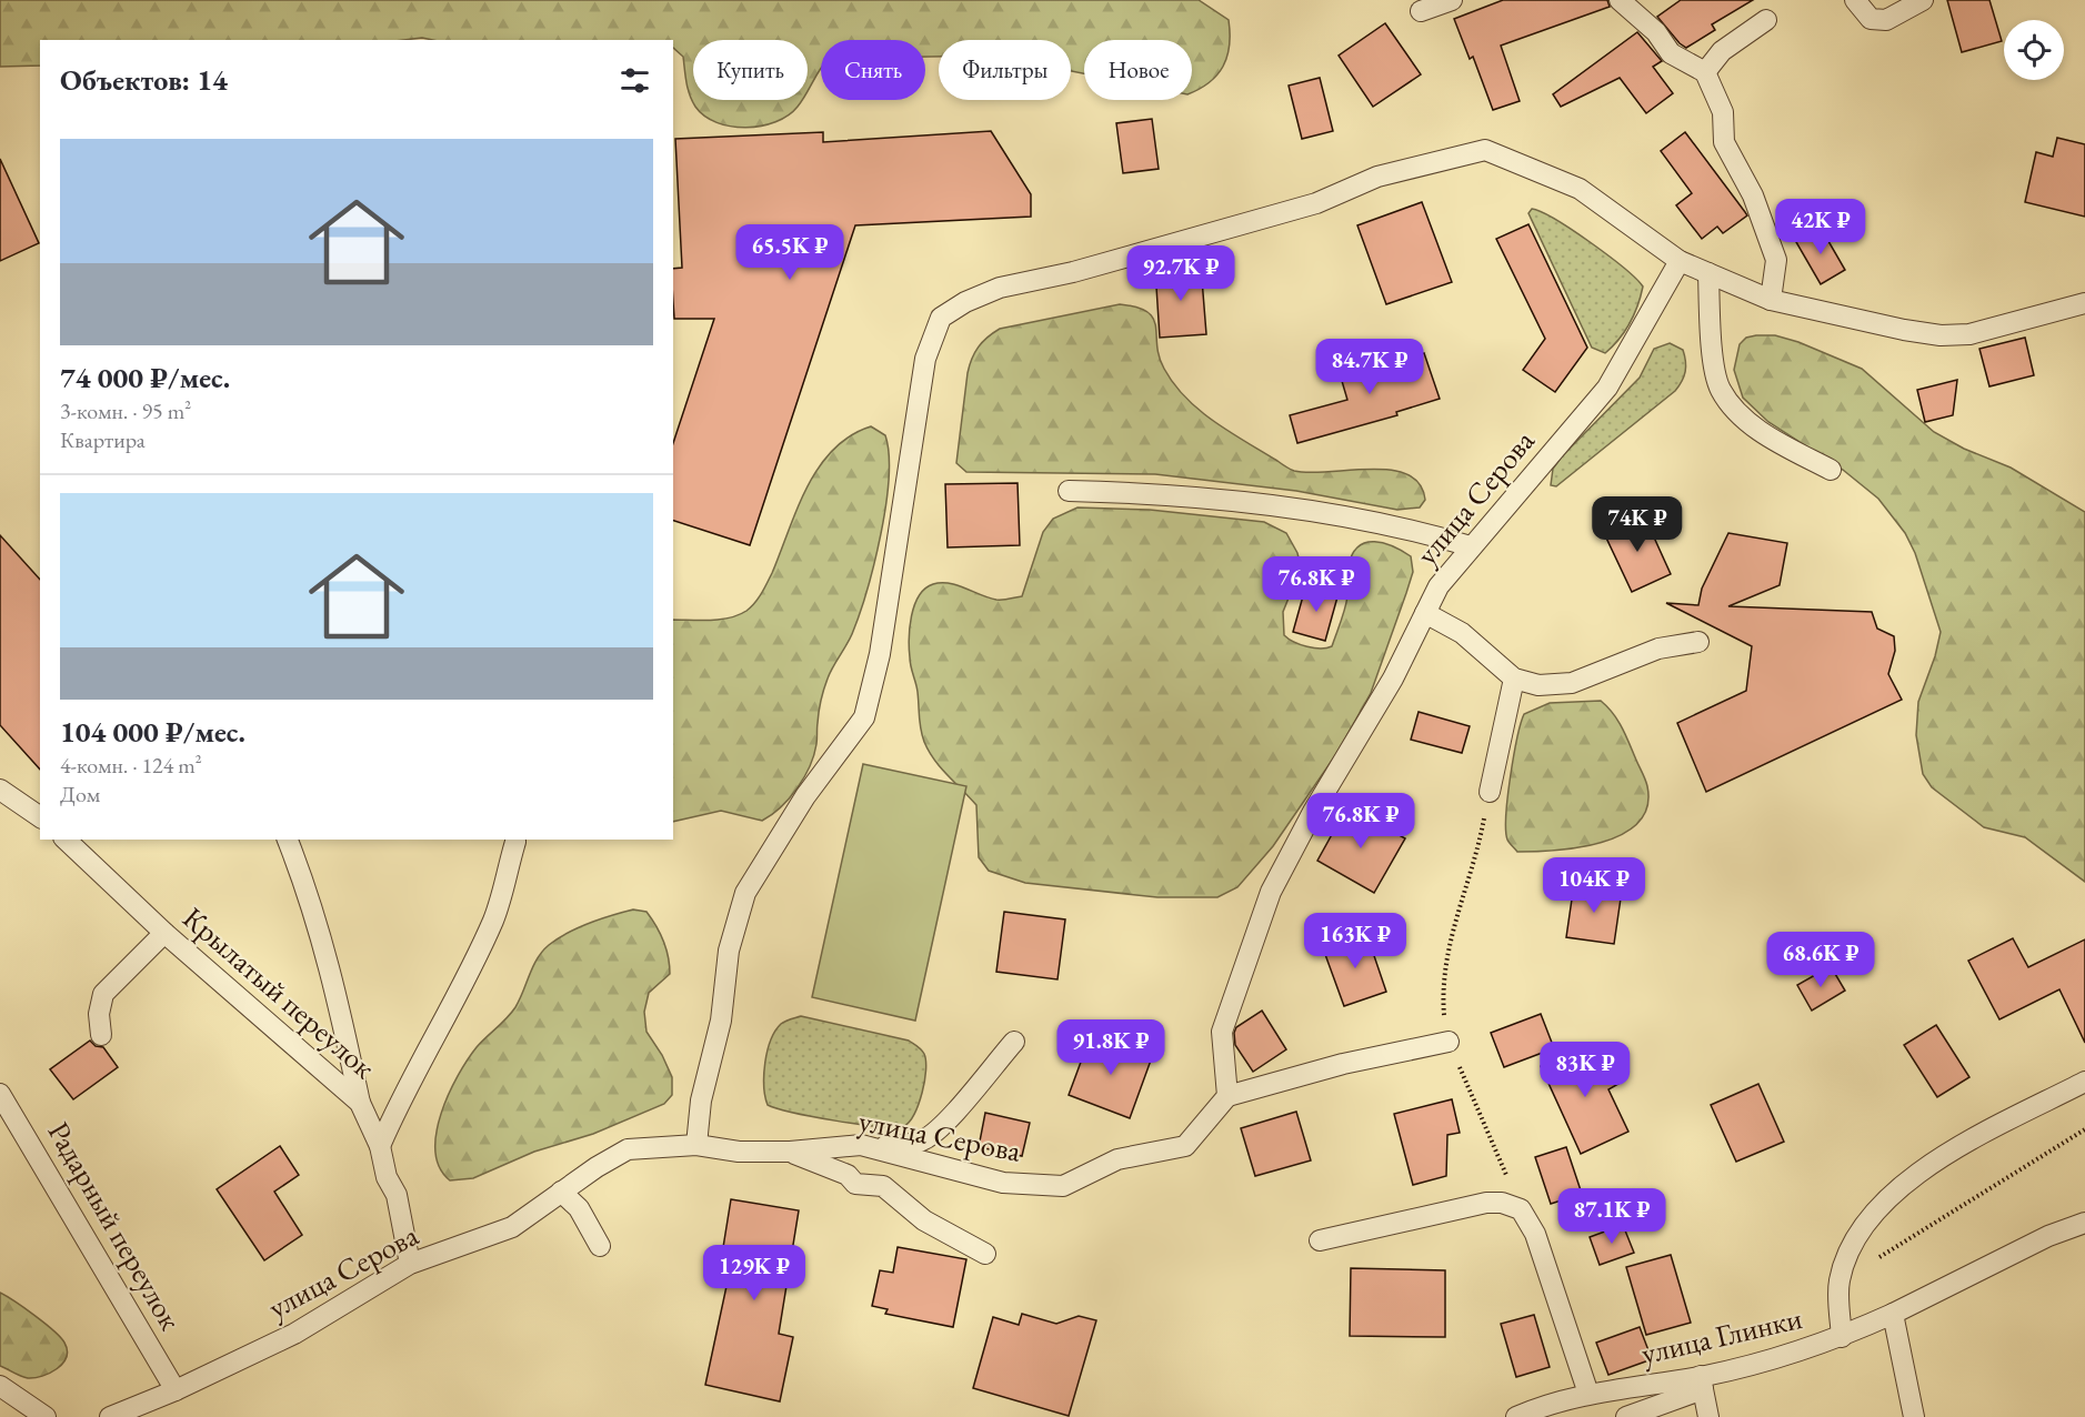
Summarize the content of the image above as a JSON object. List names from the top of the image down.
{
  "streets": {
    "lane": [
      "улица Серова",
      "Крылатый переулок",
      "Радарный переулок",
      "улица Глинки"
    ]
  },
  "crossings": [
    ["улица Серова", "Крылатый переулок"],
    ["улица Серова", "Радарный переулок"]
  ],
  "page": {
    "chip": [
      "Купить",
      "Снять",
      "Фильтры",
      "Новое"
    ],
    "heading": "Объектов: 14",
    "list": [
      {
        "name": "74 000 ₽/мес.",
        "note": "3-комн. · 95 m² · Квартира"
      },
      {
        "name": "104 000 ₽/мес.",
        "note": "4-комн. · 124 m² · Дом"
      }
    ],
    "price": [
      "42K ₽",
      "65.5K ₽",
      "92.7K ₽",
      "84.7K ₽",
      "74K ₽",
      "76.8K ₽",
      "76.8K ₽",
      "104K ₽",
      "163K ₽",
      "68.6K ₽",
      "91.8K ₽",
      "83K ₽",
      "87.1K ₽",
      "129K ₽"
    ]
  }
}
